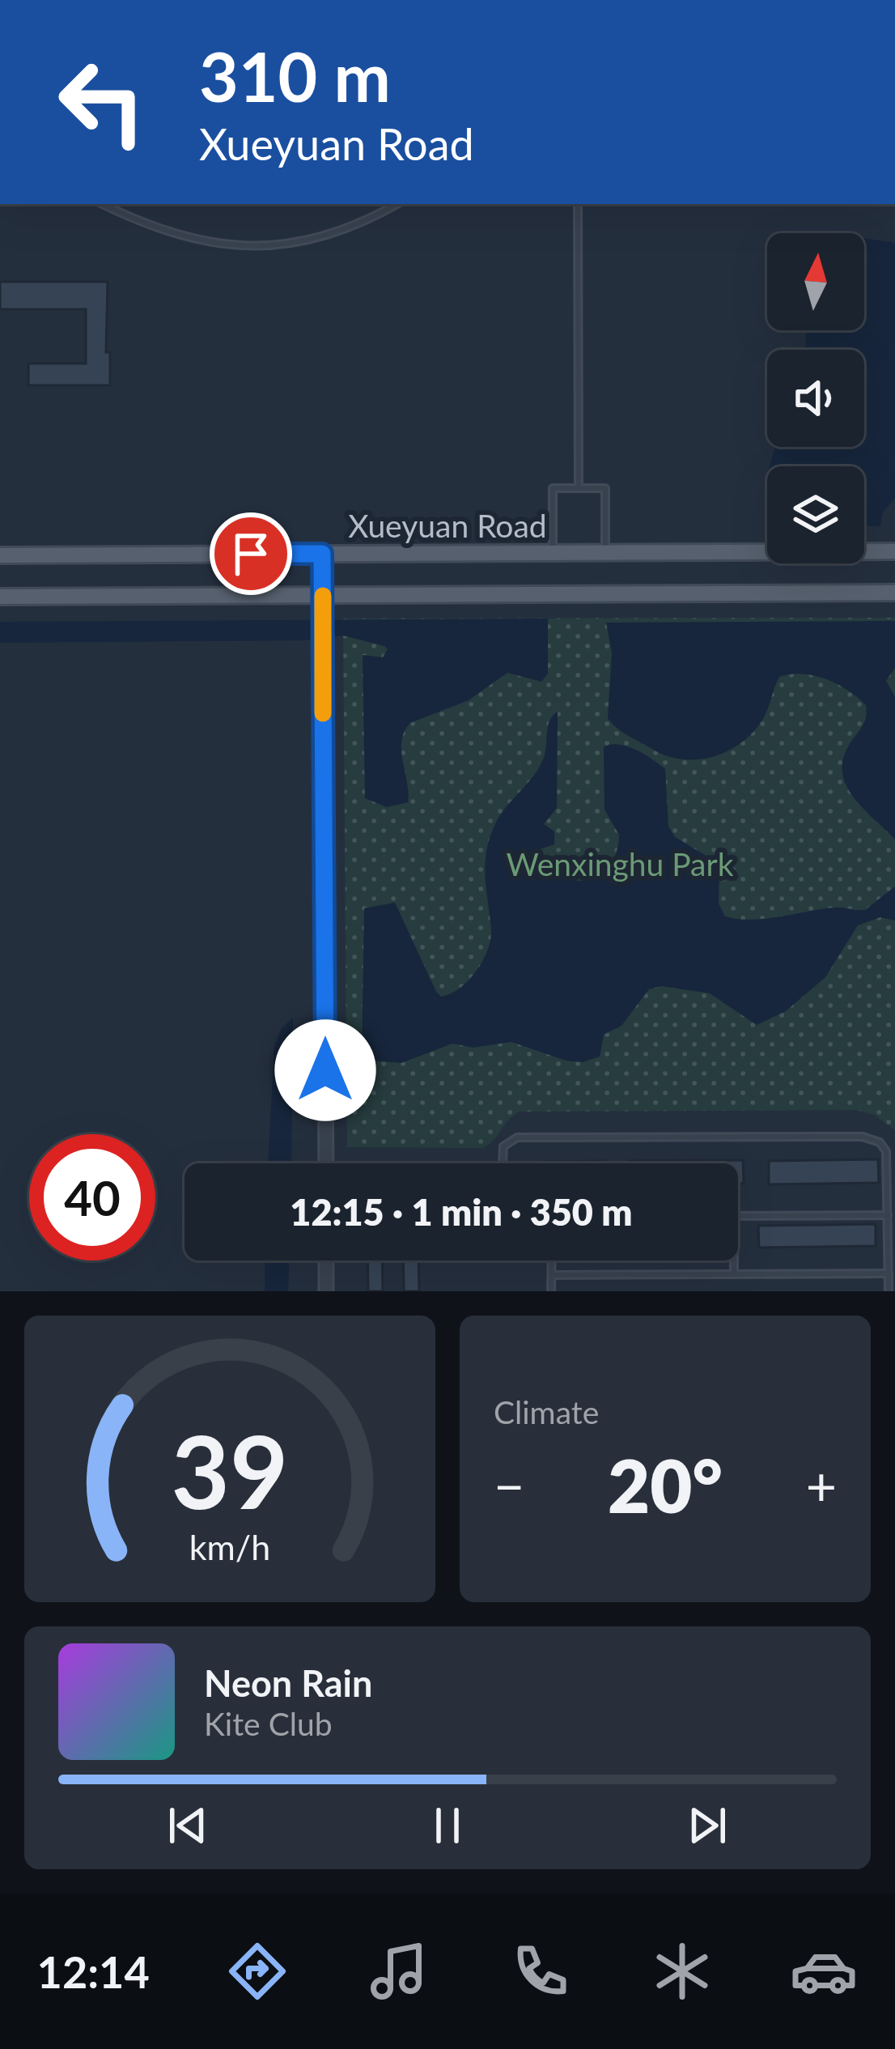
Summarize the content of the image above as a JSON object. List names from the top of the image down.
{
  "streets": {
    "main road": ["Xueyuan Road"]
  },
  "parks": ["Wenxinghu Park"],
  "north": "top",
  "page": {
    "turn": ["310 m", "Xueyuan Road"],
    "limit": "40",
    "trip": "12:15 · 1 min · 350 m",
    "tile": "Climate",
    "heat": ["−", "20°", "+"],
    "song": ["Neon Rain", "Kite Club"],
    "tabs": "12:14",
    "gauge": ["39", "km/h"]
  }
}
